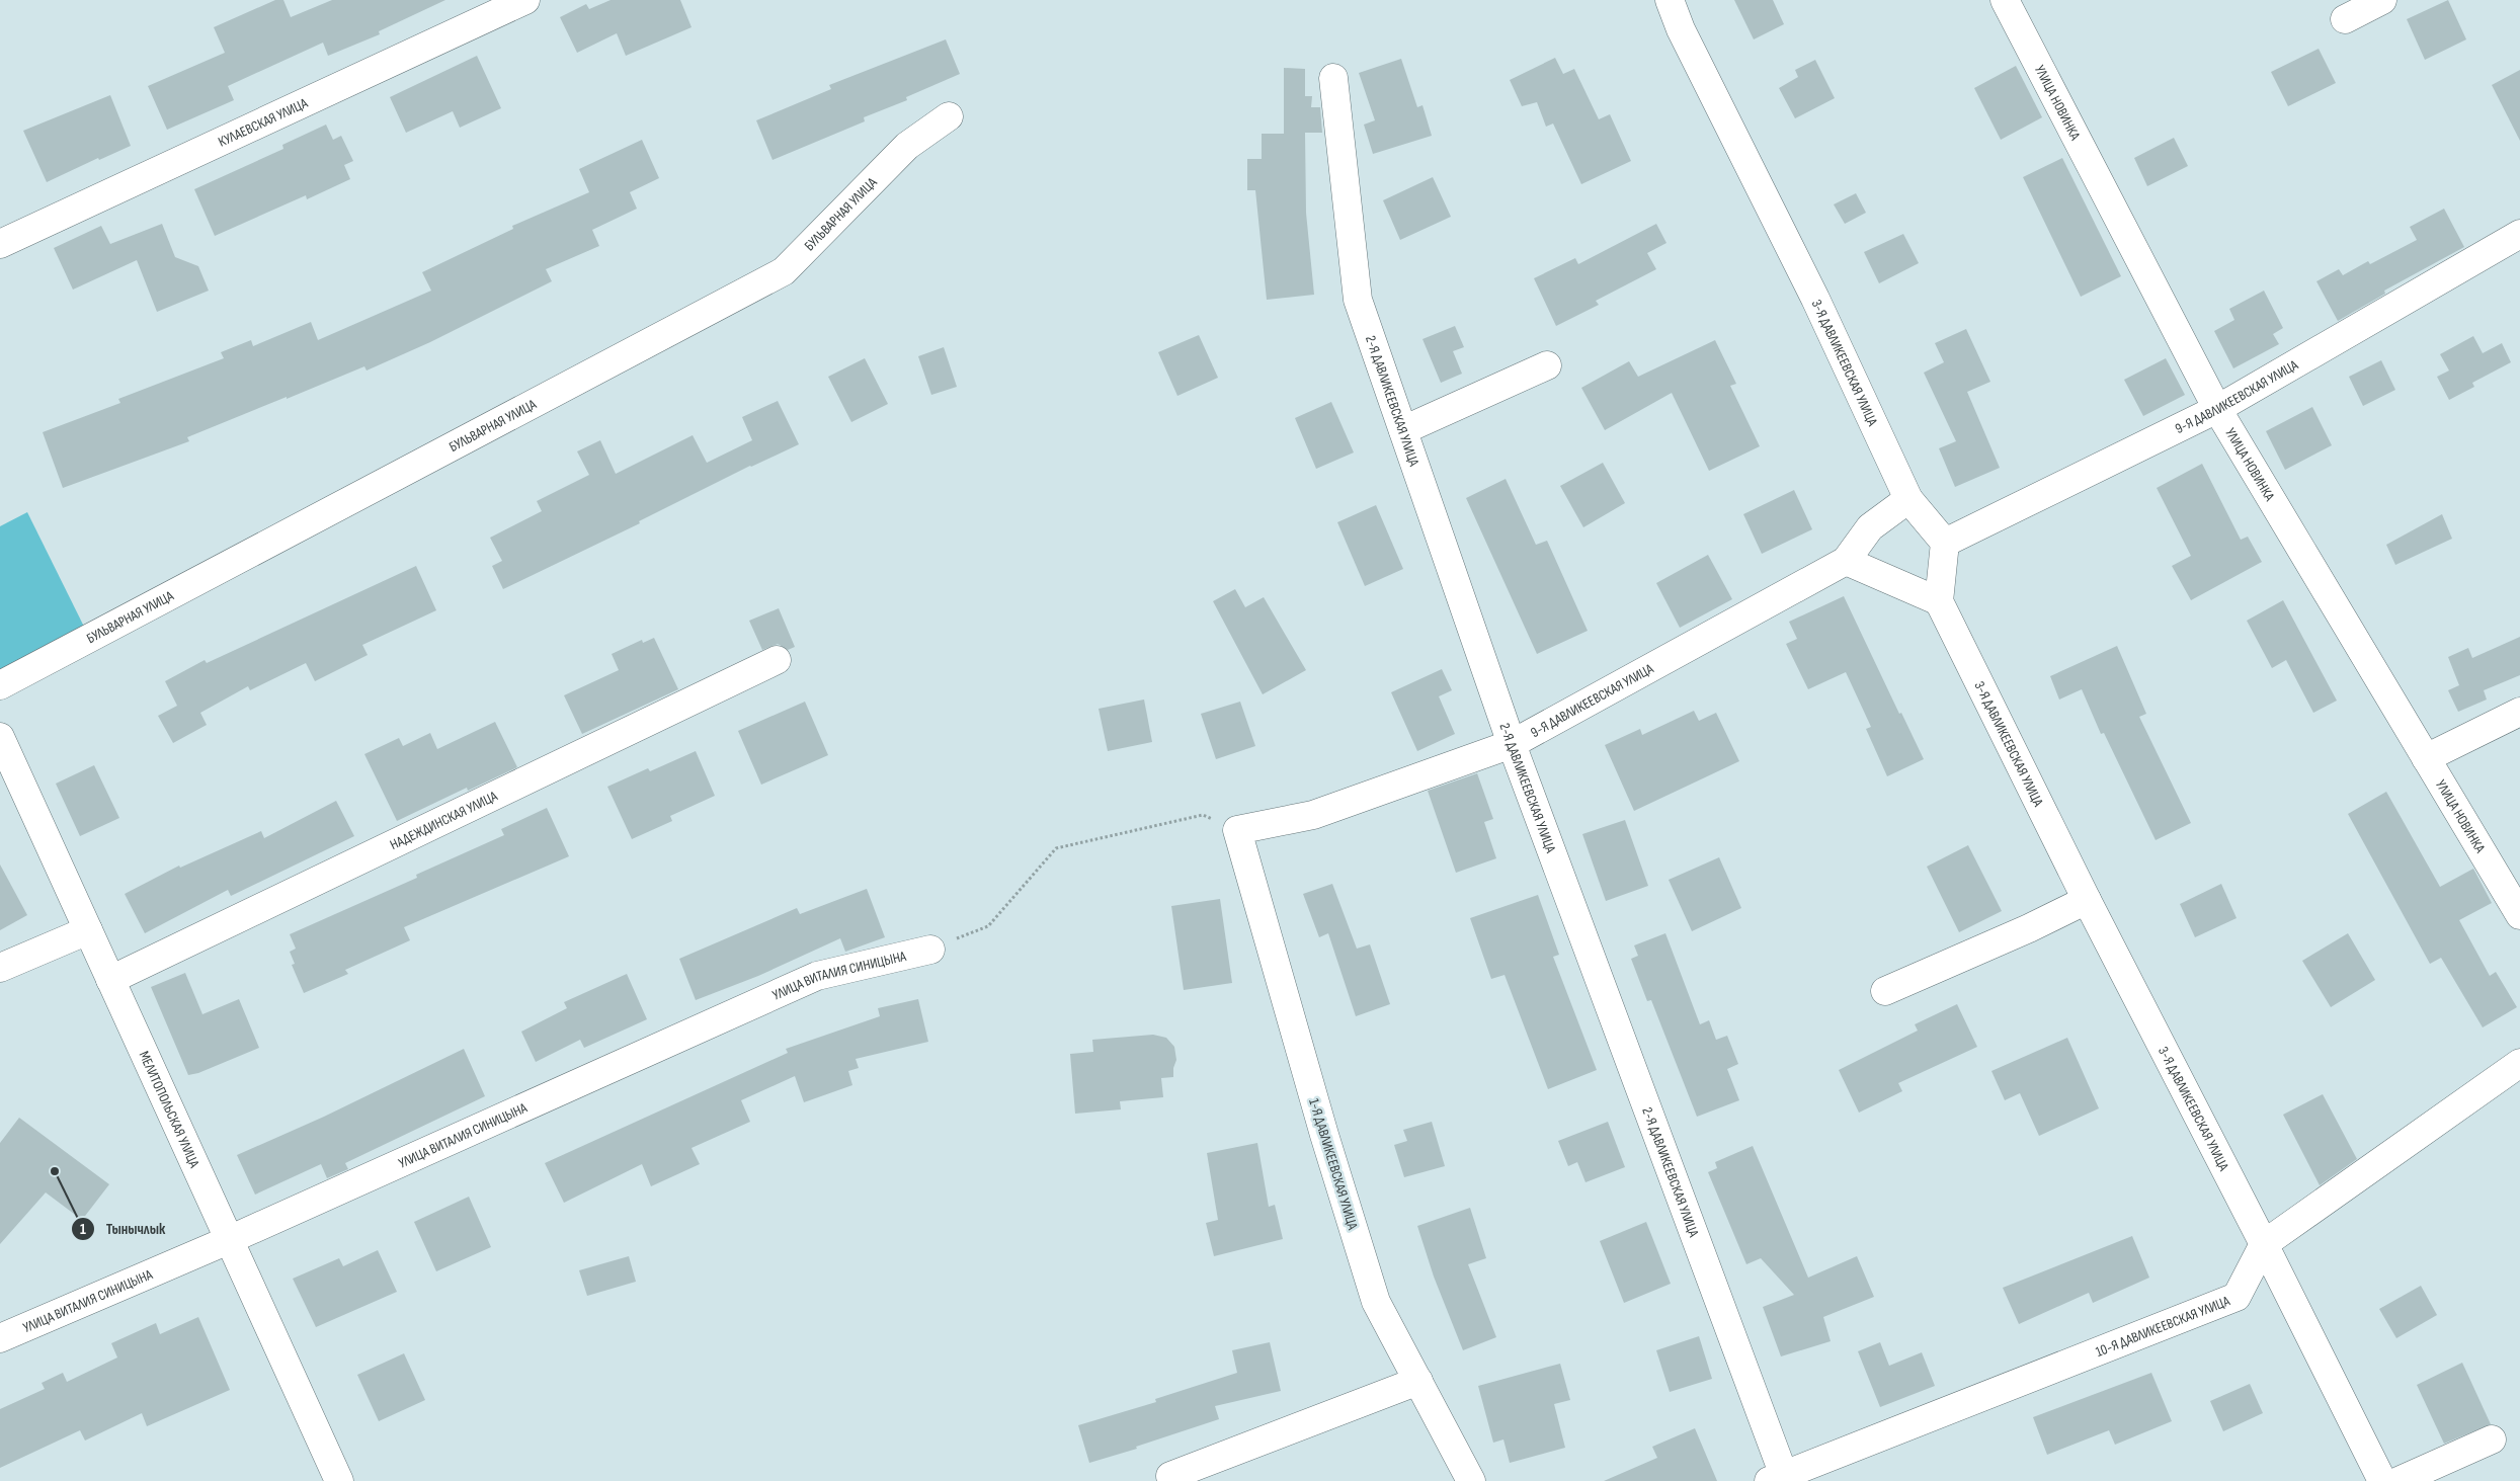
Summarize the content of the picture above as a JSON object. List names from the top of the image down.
{
  "streets": {
    "street": [
      "УЛИЦА НОВИНКА",
      "КУЛАЕВСКАЯ УЛИЦА",
      "БУЛЬВАРНАЯ УЛИЦА",
      "3-Я ДАВЛИКЕЕВСКАЯ УЛИЦА",
      "9-Я ДАВЛИКЕЕВСКАЯ УЛИЦА",
      "2-Я ДАВЛИКЕЕВСКАЯ УЛИЦА",
      "НАДЕЖДИНСКАЯ УЛИЦА",
      "УЛИЦА ВИТАЛИЯ СИНИЦЫНА",
      "МЕЛИТОПОЛЬСКАЯ УЛИЦА",
      "1-Я ДАВЛИКЕЕВСКАЯ УЛИЦА",
      "10-Я ДАВЛИКЕЕВСКАЯ УЛИЦА"
    ]
  },
  "crossings": [
    ["УЛИЦА НОВИНКА", "9-Я ДАВЛИКЕЕВСКАЯ УЛИЦА"],
    ["3-Я ДАВЛИКЕЕВСКАЯ УЛИЦА", "9-Я ДАВЛИКЕЕВСКАЯ УЛИЦА"],
    ["3-Я ДАВЛИКЕЕВСКАЯ УЛИЦА", "10-Я ДАВЛИКЕЕВСКАЯ УЛИЦА"],
    ["9-Я ДАВЛИКЕЕВСКАЯ УЛИЦА", "2-Я ДАВЛИКЕЕВСКАЯ УЛИЦА"],
    ["9-Я ДАВЛИКЕЕВСКАЯ УЛИЦА", "1-Я ДАВЛИКЕЕВСКАЯ УЛИЦА"],
    ["2-Я ДАВЛИКЕЕВСКАЯ УЛИЦА", "10-Я ДАВЛИКЕЕВСКАЯ УЛИЦА"],
    ["НАДЕЖДИНСКАЯ УЛИЦА", "МЕЛИТОПОЛЬСКАЯ УЛИЦА"],
    ["УЛИЦА ВИТАЛИЯ СИНИЦЫНА", "МЕЛИТОПОЛЬСКАЯ УЛИЦА"]
  ],
  "places": ["Тынычлык"]
}
